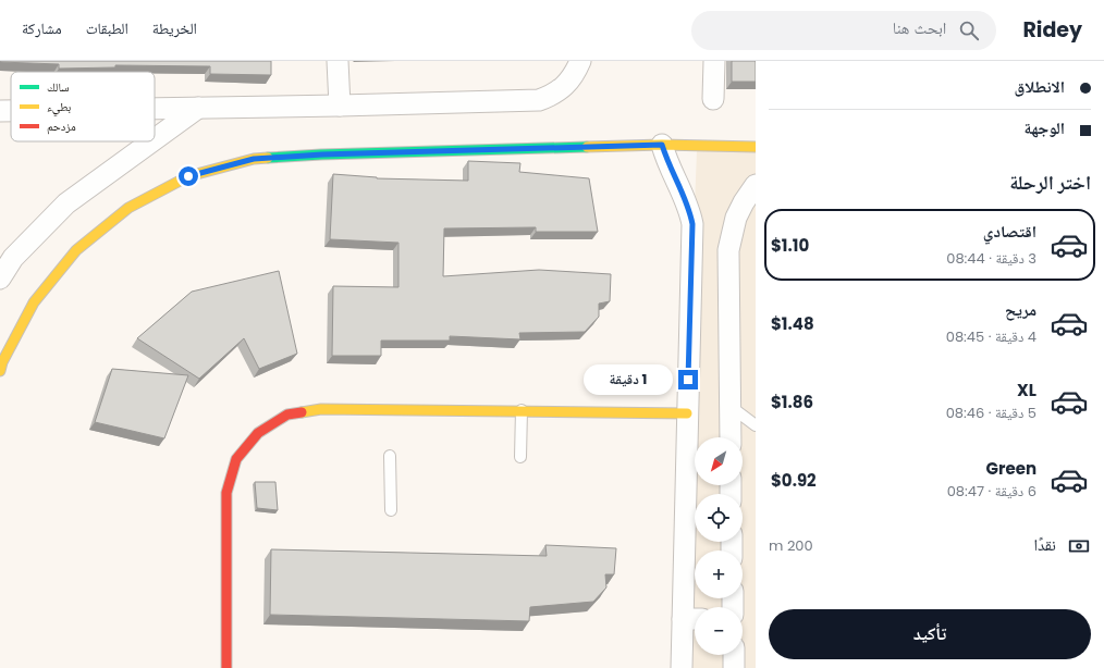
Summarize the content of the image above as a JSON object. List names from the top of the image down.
{
  "legend": ["سالك", "بطيء", "مزدحم"],
  "north": "bottom left",
  "page": {
    "header": "Ridey",
    "search": "ابحث هنا",
    "nav": ["الخريطة", "الطبقات", "مشاركة"],
    "banner": ["الانطلاق", "الوجهة"],
    "heading": "اختر الرحلة",
    "list": [
      {
        "name": "اقتصادي",
        "note": "3 دقيقة · 08:44",
        "value": "$1.10"
      },
      {
        "name": "مريح",
        "note": "4 دقيقة · 08:45",
        "value": "$1.48"
      },
      {
        "name": "XL",
        "note": "5 دقيقة · 08:46",
        "value": "$1.86"
      },
      {
        "name": "Green",
        "note": "6 دقيقة · 08:47",
        "value": "$0.92"
      }
    ],
    "bubble": "1 دقيقة",
    "map_buttons": ["+", "−"],
    "pay": ["نقدًا", "200 m"],
    "buttons": "تأكيد"
  }
}
